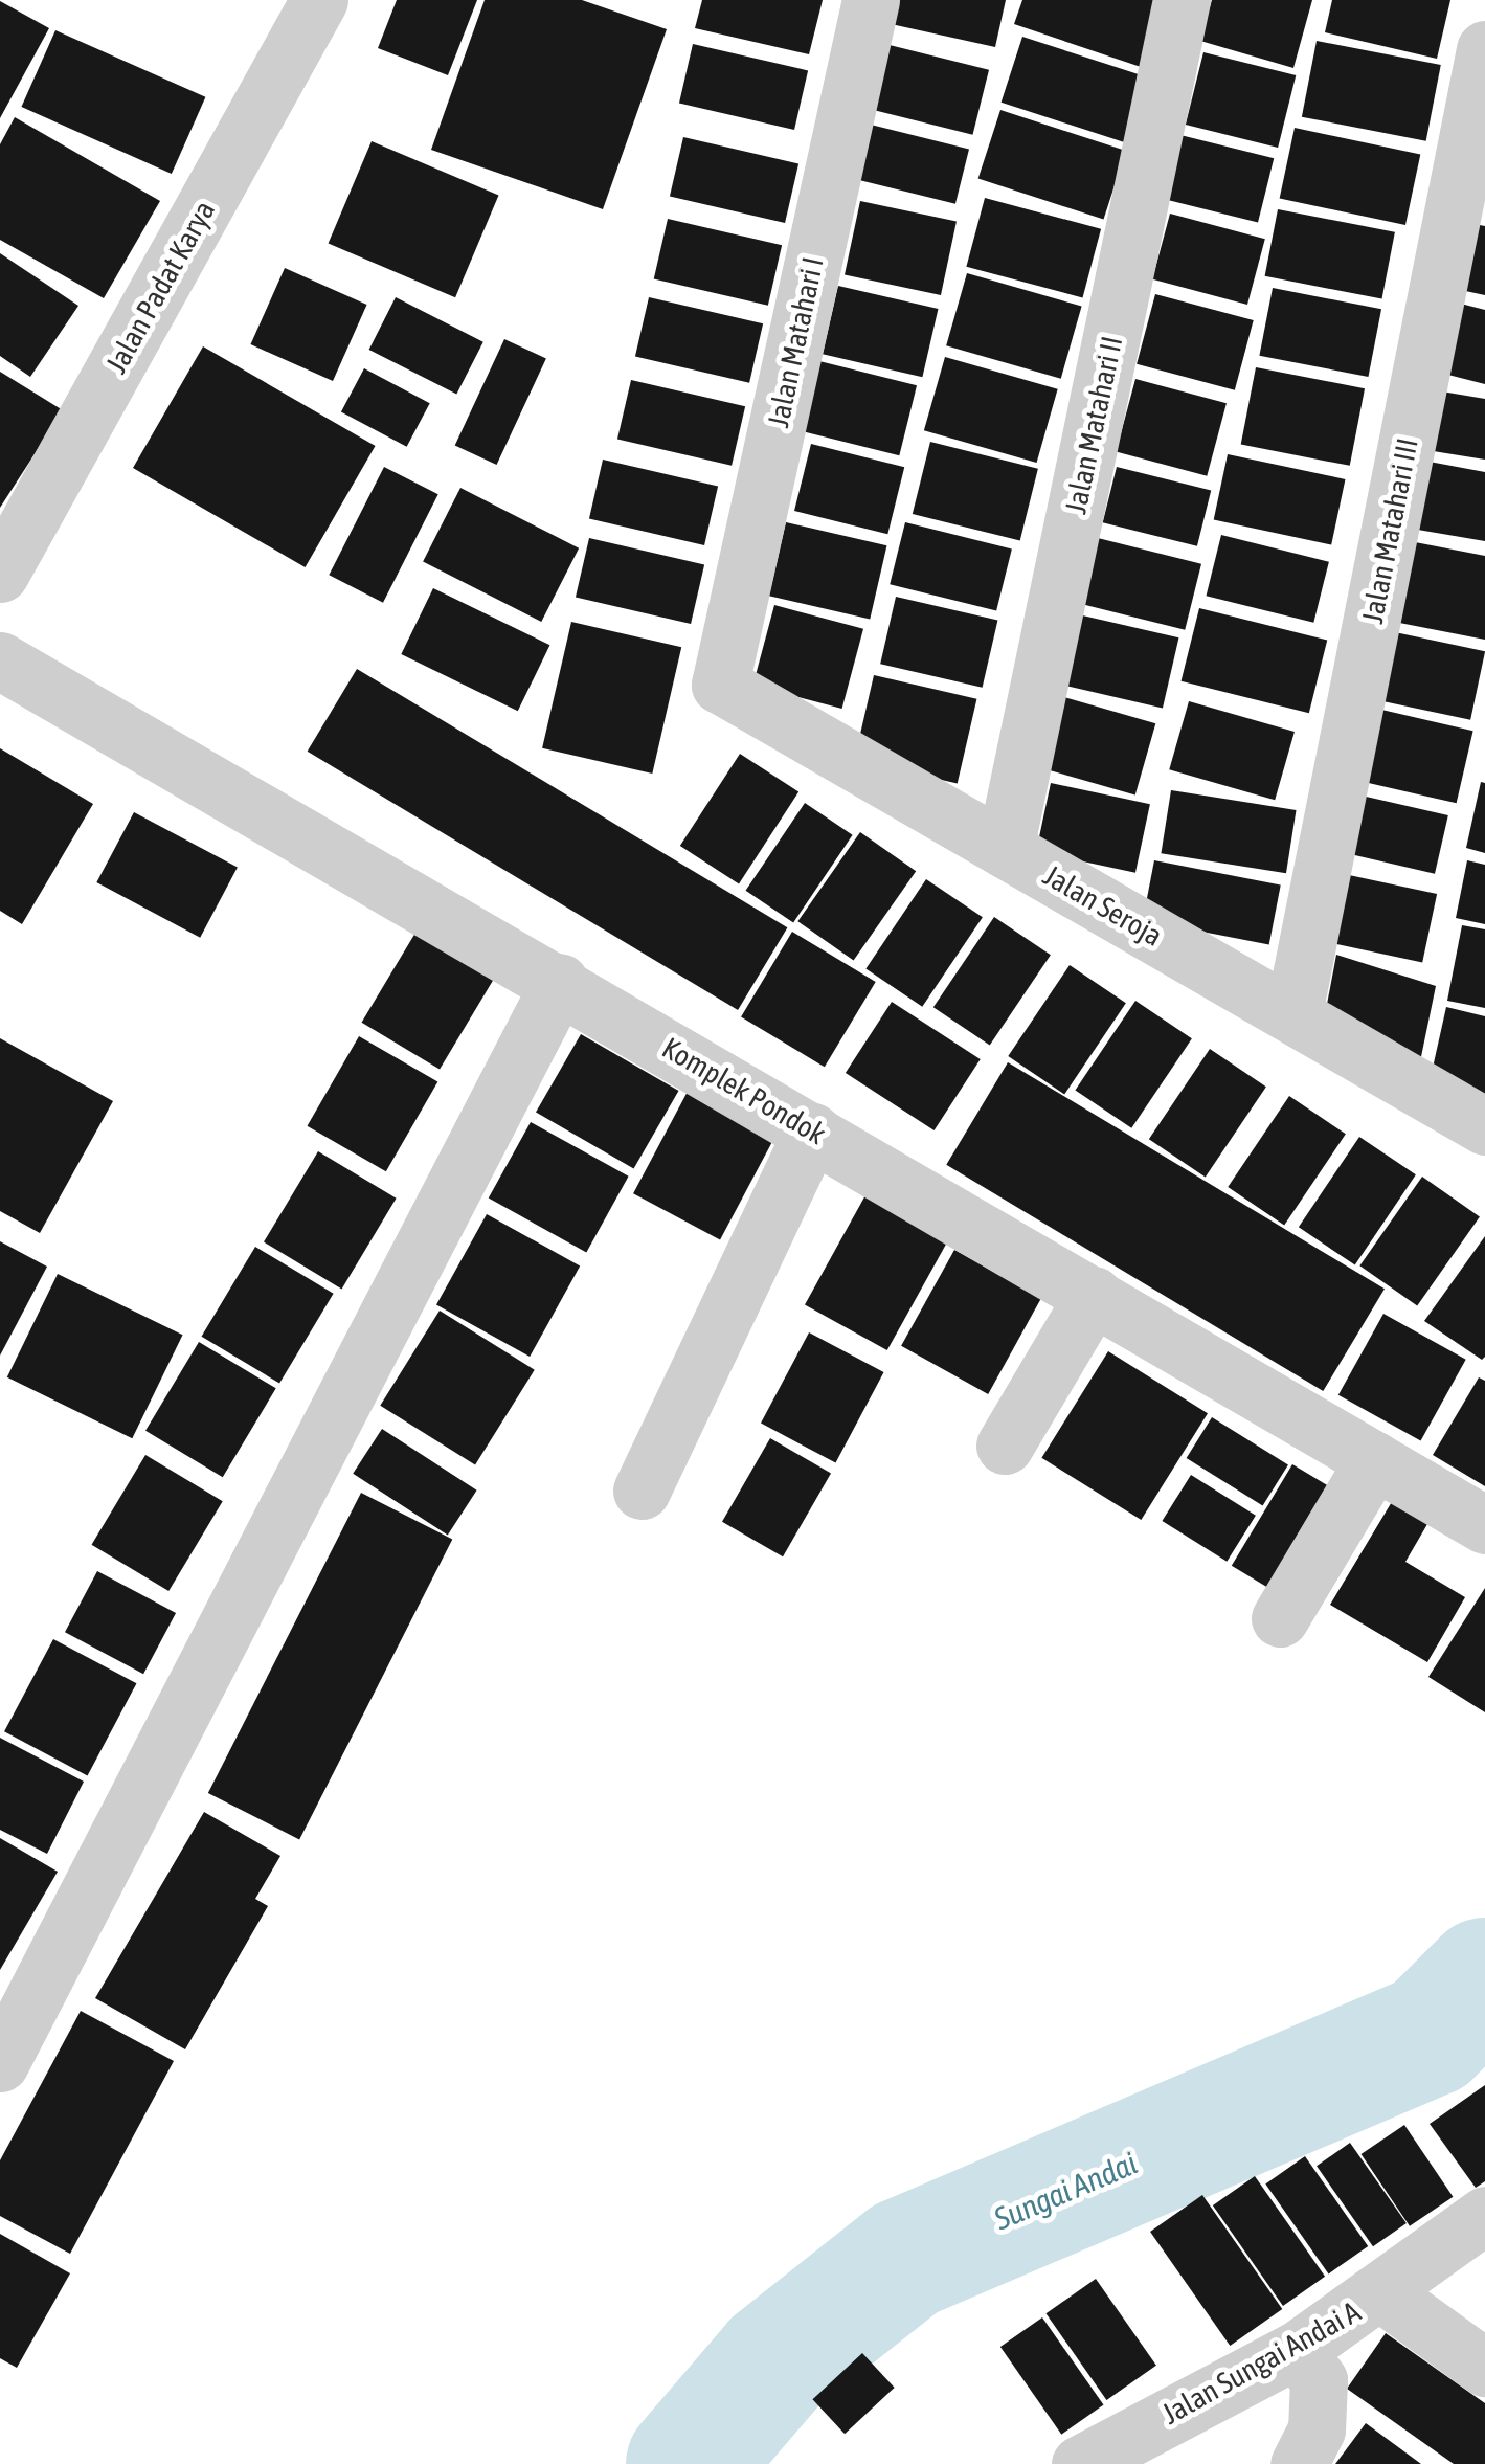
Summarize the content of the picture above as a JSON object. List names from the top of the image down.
{
  "streets": {
    "street": [
      "Jalan Padat Karya",
      "Jalan Matahari I",
      "Jalan Matahari II",
      "Jalan Matahari III",
      "Jalan Seroja",
      "Komplek Pondok",
      "Jalan Sungai Andai A"
    ]
  },
  "crossings": [
    ["Jalan Matahari I", "Jalan Seroja"],
    ["Jalan Matahari II", "Jalan Seroja"],
    ["Jalan Matahari III", "Jalan Seroja"]
  ],
  "water": ["Sungai Andai"]
}
